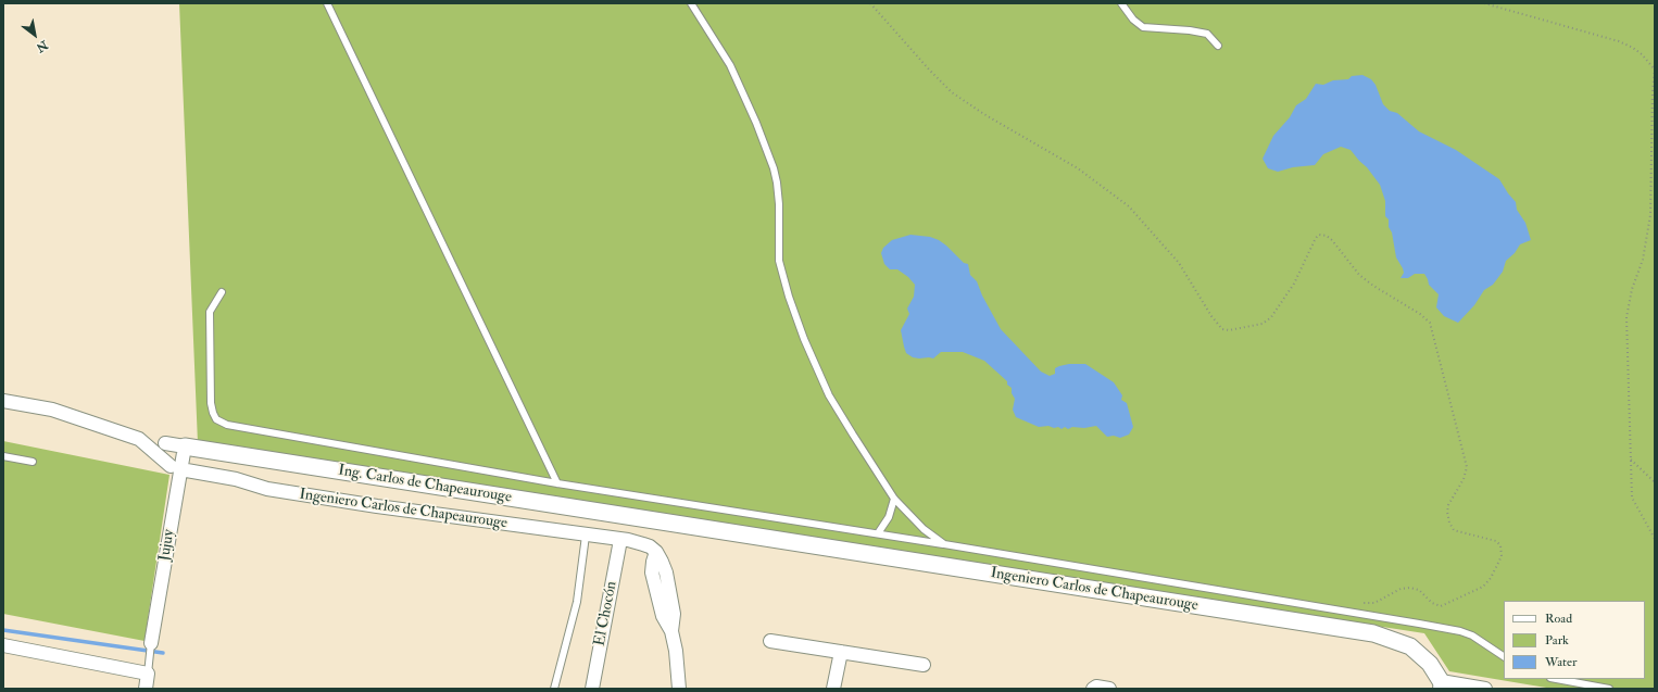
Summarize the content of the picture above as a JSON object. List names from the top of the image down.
{
  "streets": {
    "street": [
      "Ing. Carlos de Chapeaurouge",
      "Ingeniero Carlos de Chapeaurouge",
      "Jujuy",
      "El Chocón"
    ]
  },
  "crossings": [
    ["Ing. Carlos de Chapeaurouge", "Ingeniero Carlos de Chapeaurouge"],
    ["Ing. Carlos de Chapeaurouge", "Jujuy"],
    ["Ingeniero Carlos de Chapeaurouge", "Jujuy"],
    ["Ingeniero Carlos de Chapeaurouge", "El Chocón"]
  ],
  "legend": ["Road", "Park", "Water"],
  "north": "bottom right"
}
